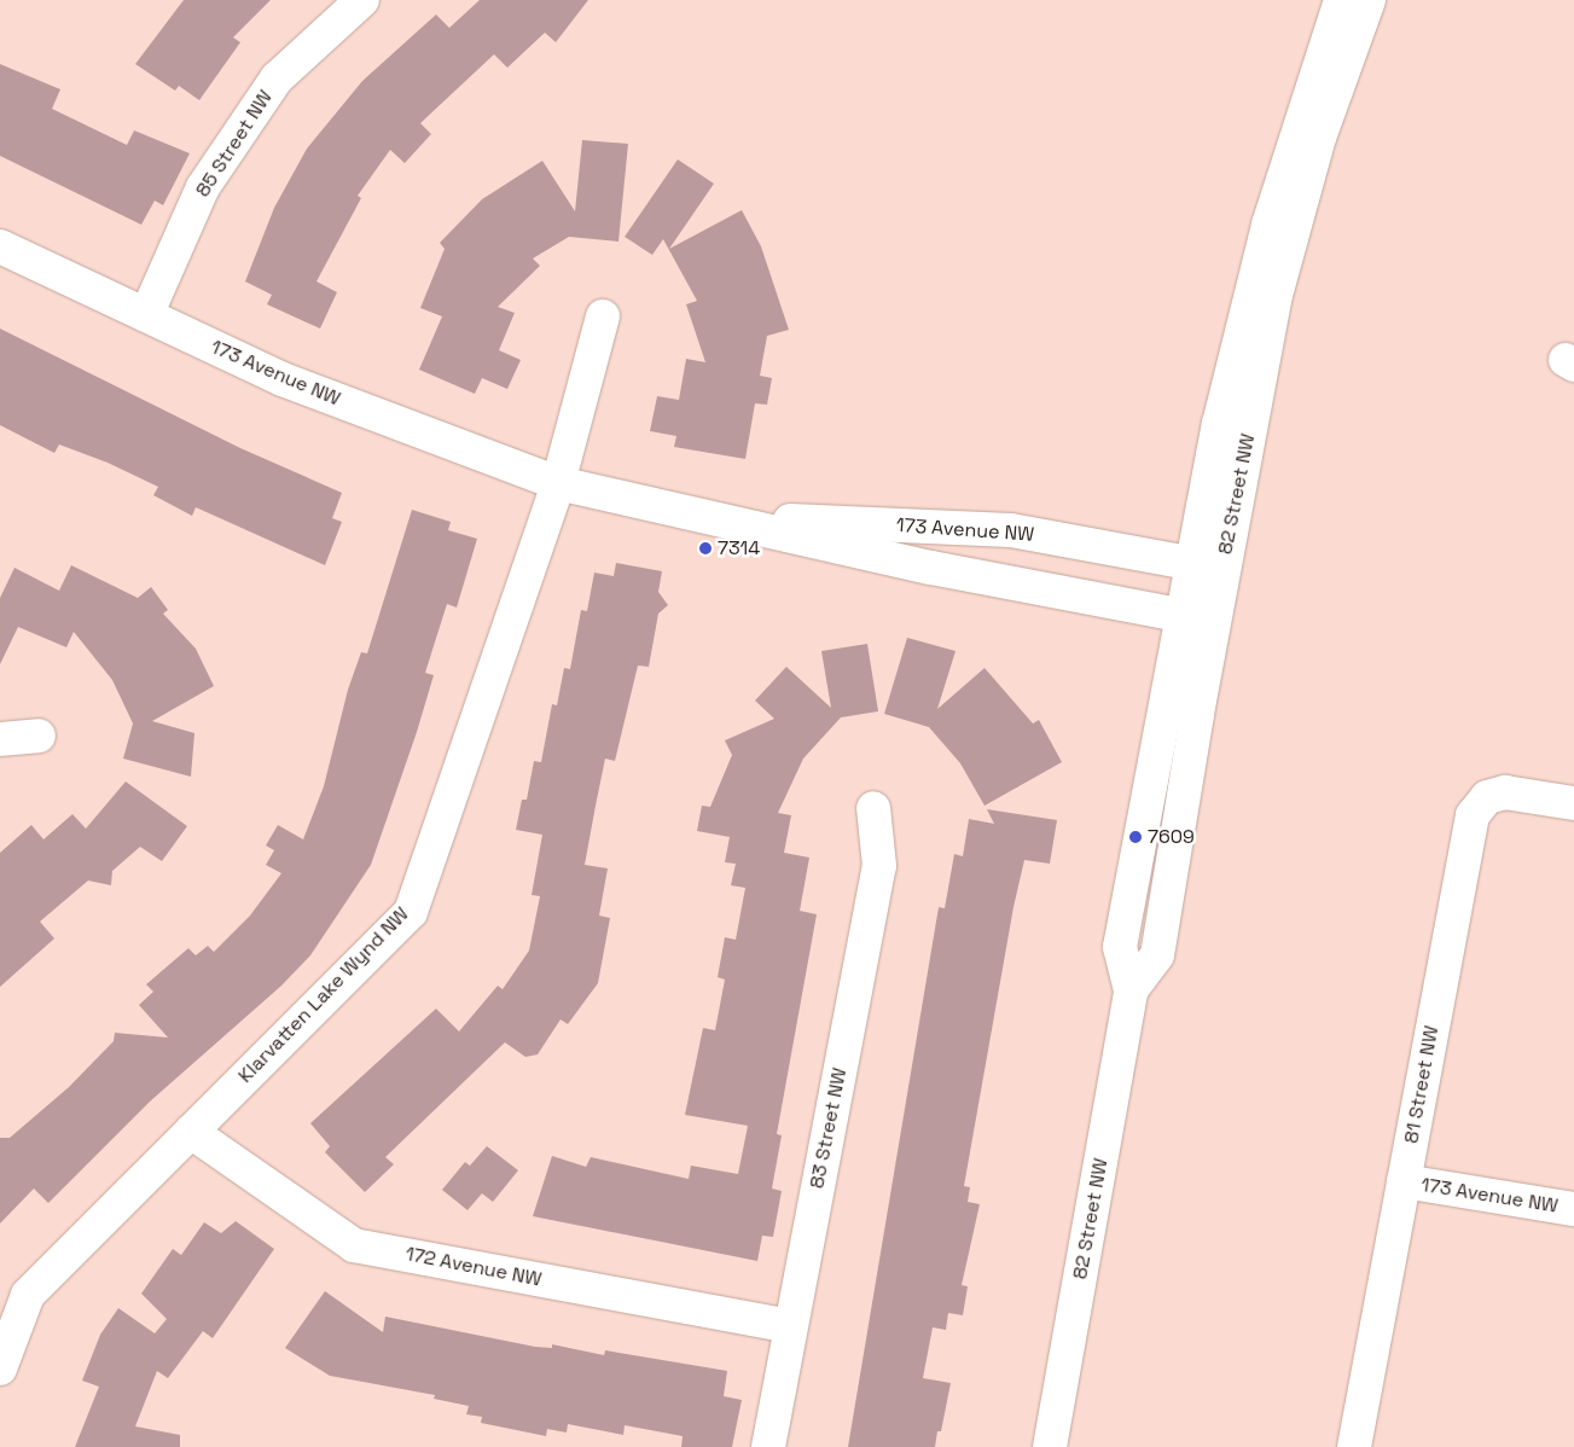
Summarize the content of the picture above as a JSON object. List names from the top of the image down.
{
  "streets": {
    "street": [
      "85 Street NW",
      "173 Avenue NW",
      "82 Street NW",
      "Klarvatten Lake Wynd NW",
      "81 Street NW",
      "83 Street NW",
      "172 Avenue NW"
    ]
  },
  "crossings": [
    ["85 Street NW", "173 Avenue NW"],
    ["173 Avenue NW", "82 Street NW"],
    ["173 Avenue NW", "Klarvatten Lake Wynd NW"],
    ["173 Avenue NW", "81 Street NW"],
    ["Klarvatten Lake Wynd NW", "172 Avenue NW"],
    ["83 Street NW", "172 Avenue NW"]
  ],
  "places": ["7314", "7609"]
}
